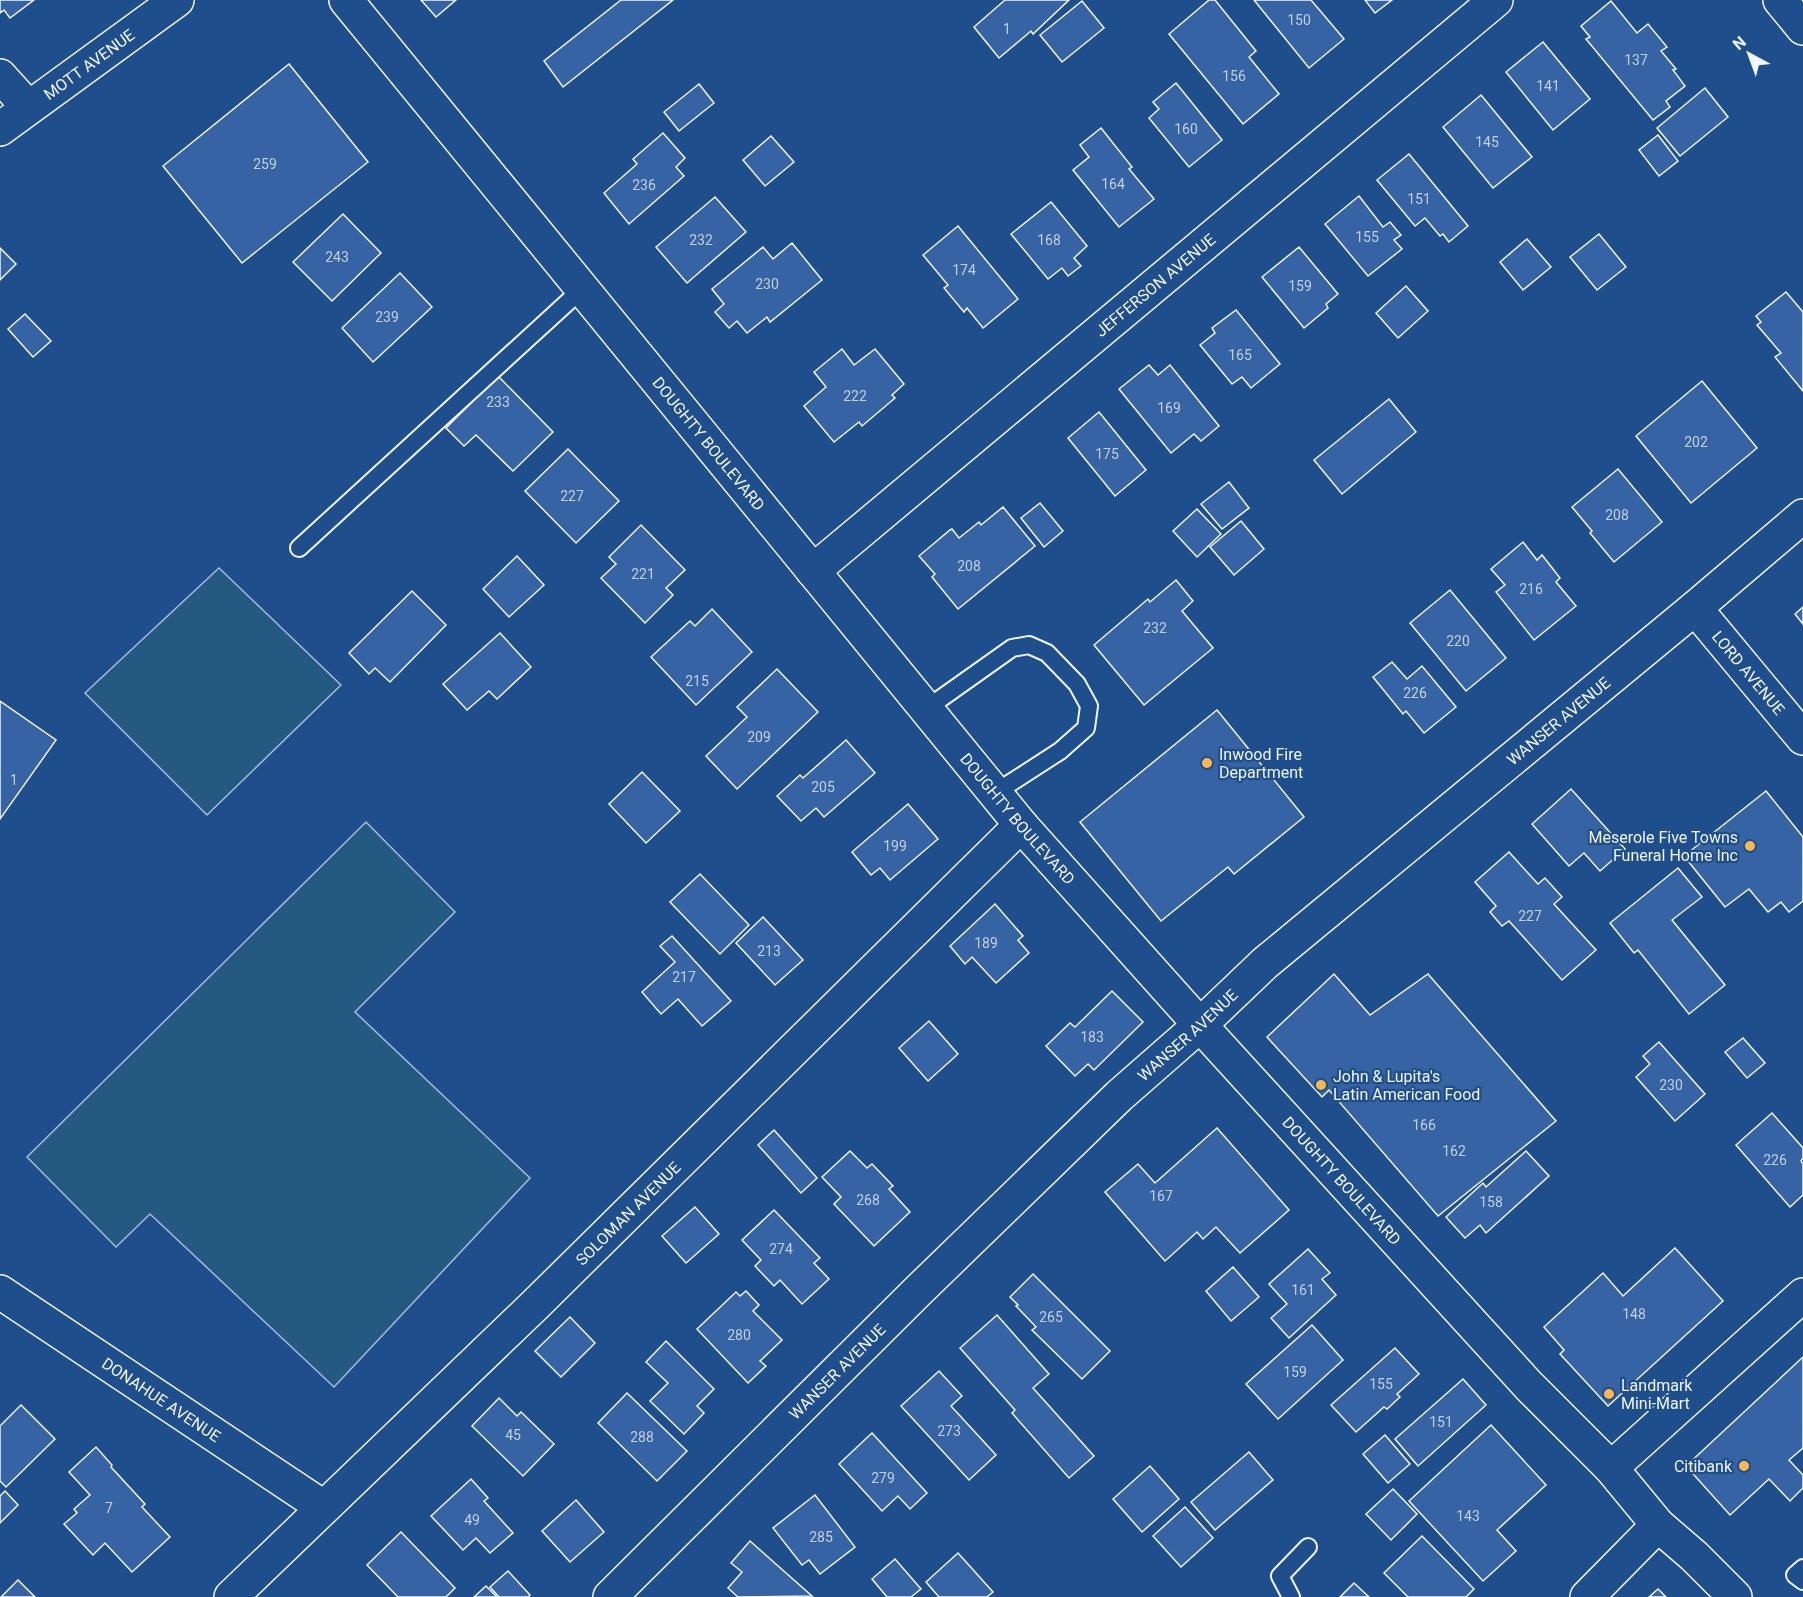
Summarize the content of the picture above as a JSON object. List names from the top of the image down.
{
  "streets": {
    "street": [
      "MOTT AVENUE",
      "JEFFERSON AVENUE",
      "DOUGHTY BOULEVARD",
      "LORD AVENUE",
      "WANSER AVENUE",
      "SOLOMAN AVENUE",
      "DONAHUE AVENUE"
    ]
  },
  "crossings": [
    ["JEFFERSON AVENUE", "DOUGHTY BOULEVARD"],
    ["DOUGHTY BOULEVARD", "WANSER AVENUE"],
    ["DOUGHTY BOULEVARD", "SOLOMAN AVENUE"],
    ["LORD AVENUE", "WANSER AVENUE"],
    ["SOLOMAN AVENUE", "DONAHUE AVENUE"]
  ],
  "places": [
    "Inwood Fire Department",
    "Meserole Five Towns Funeral Home Inc",
    "John & Lupita's Latin American Food",
    "Landmark Mini-Mart",
    "Citibank"
  ],
  "house_numbers": [
    "150",
    "1",
    "137",
    "156",
    "141",
    "160",
    "145",
    "259",
    "164",
    "236",
    "151",
    "155",
    "232",
    "168",
    "243",
    "174",
    "230",
    "159",
    "239",
    "165",
    "222",
    "233",
    "169",
    "202",
    "175",
    "227",
    "208",
    "208",
    "221",
    "216",
    "232",
    "220",
    "215",
    "226",
    "209",
    "1",
    "205",
    "199",
    "227",
    "189",
    "213",
    "217",
    "183",
    "230",
    "166",
    "162",
    "226",
    "167",
    "268",
    "158",
    "274",
    "161",
    "148",
    "265",
    "280",
    "159",
    "155",
    "151",
    "273",
    "45",
    "288",
    "279",
    "7",
    "143",
    "49",
    "285"
  ],
  "north": "top left"
}
